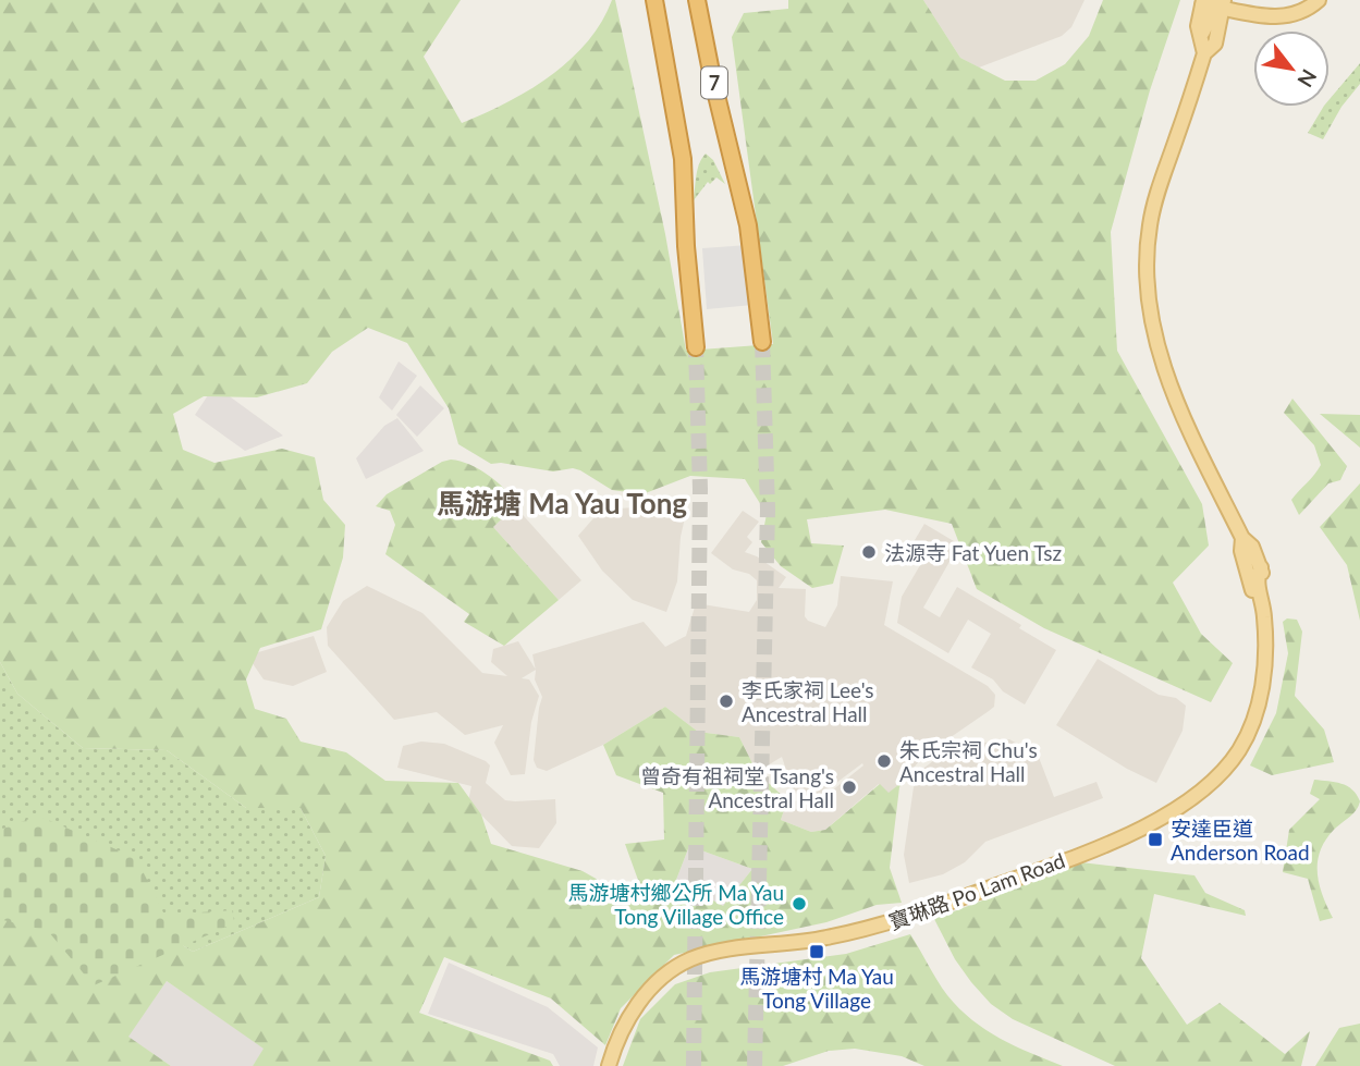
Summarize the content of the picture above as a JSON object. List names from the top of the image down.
{
  "streets": {
    "highway": ["7"],
    "main road": ["寶琳路 Po Lam Road"]
  },
  "districts": ["馬游塘 Ma Yau Tong"],
  "places": {
    "other": [
      "法源寺 Fat Yuen Tsz",
      "李氏家祠 Lee's Ancestral Hall",
      "朱氏宗祠 Chu's Ancestral Hall",
      "曾奇有祖祠堂 Tsang's Ancestral Hall",
      "馬游塘村鄉公所 Ma Yau Tong Village Office"
    ],
    "transit": ["安達臣道 Anderson Road", "馬游塘村 Ma Yau Tong Village"]
  },
  "north": "bottom right"
}
